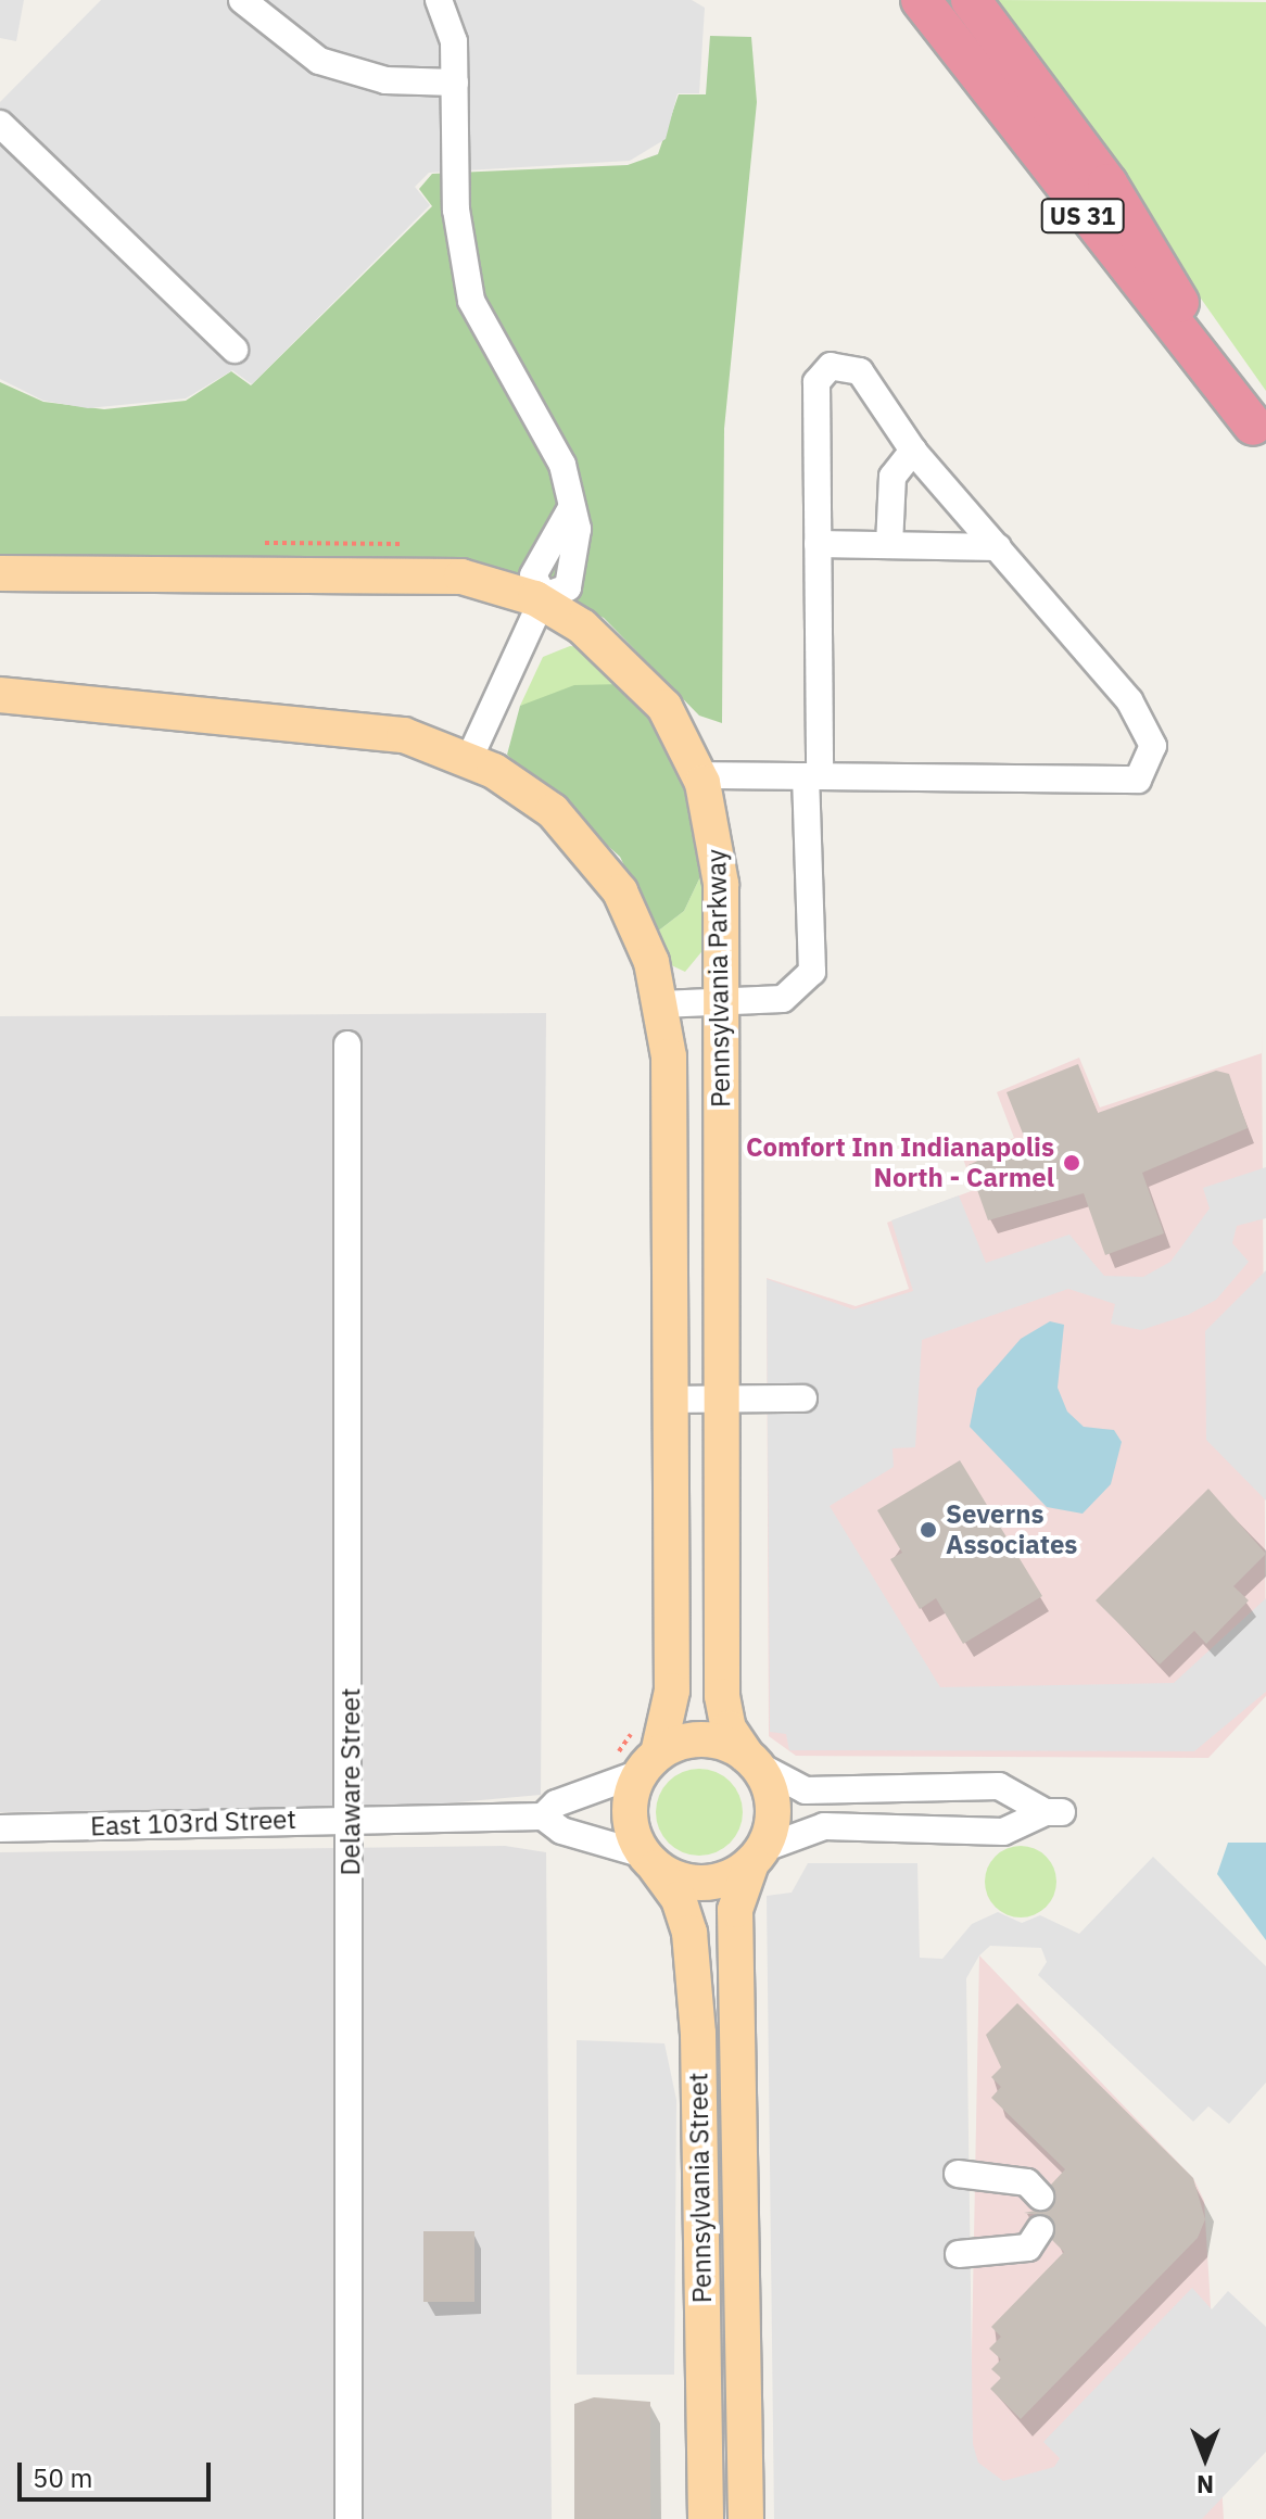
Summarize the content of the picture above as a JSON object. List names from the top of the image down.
{
  "streets": {
    "highway": ["US 31"],
    "main road": ["Pennsylvania Parkway", "Pennsylvania Street"],
    "street": ["Delaware Street", "East 103rd Street"]
  },
  "crossings": [
    ["Pennsylvania Parkway", "East 103rd Street"],
    ["Pennsylvania Parkway", "Pennsylvania Street"],
    ["Delaware Street", "East 103rd Street"],
    ["East 103rd Street", "Pennsylvania Street"]
  ],
  "places": ["Comfort Inn Indianapolis North - Carmel", "Severns Associates"],
  "scale_bar": "50 m",
  "north": "bottom"
}
